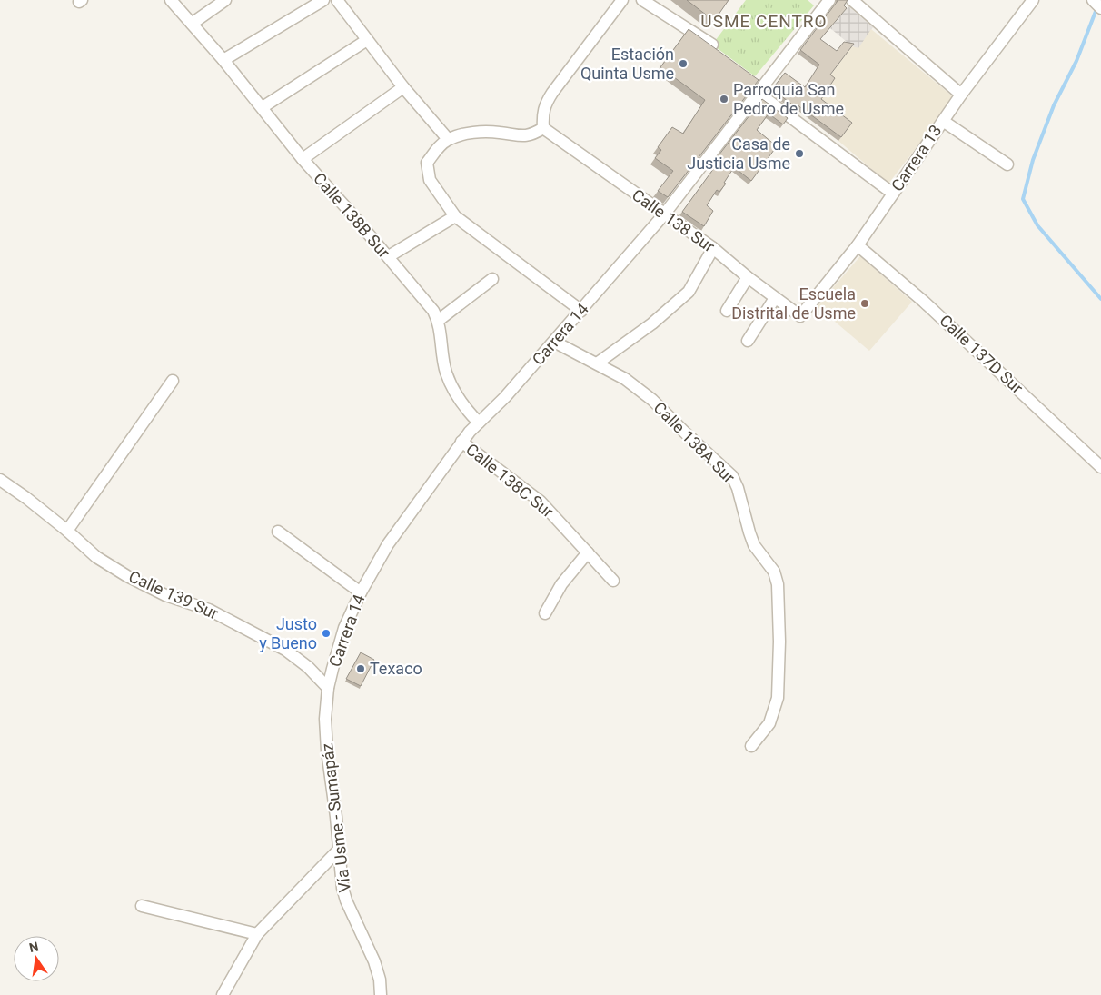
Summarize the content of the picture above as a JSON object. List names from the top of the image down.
{
  "streets": {
    "street": [
      "Carrera 13",
      "Calle 138B Sur",
      "Calle 138 Sur",
      "Carrera 14",
      "Calle 137D Sur",
      "Calle 138A Sur",
      "Calle 138C Sur",
      "Calle 139 Sur",
      "Vía Usme - Sumapáz"
    ]
  },
  "crossings": [
    ["Carrera 13", "Calle 138 Sur"],
    ["Carrera 13", "Calle 137D Sur"],
    ["Calle 138B Sur", "Carrera 14"],
    ["Calle 138 Sur", "Carrera 14"],
    ["Carrera 14", "Calle 138A Sur"],
    ["Carrera 14", "Calle 138C Sur"],
    ["Carrera 14", "Calle 139 Sur"],
    ["Carrera 14", "Vía Usme - Sumapáz"],
    ["Calle 139 Sur", "Vía Usme - Sumapáz"]
  ],
  "districts": ["USME CENTRO"],
  "places": [
    "Estación Quinta Usme",
    "Parroquia San Pedro de Usme",
    "Casa de Justicia Usme",
    "Escuela Distrital de Usme",
    "Justo y Bueno",
    "Texaco"
  ],
  "north": "top"
}
